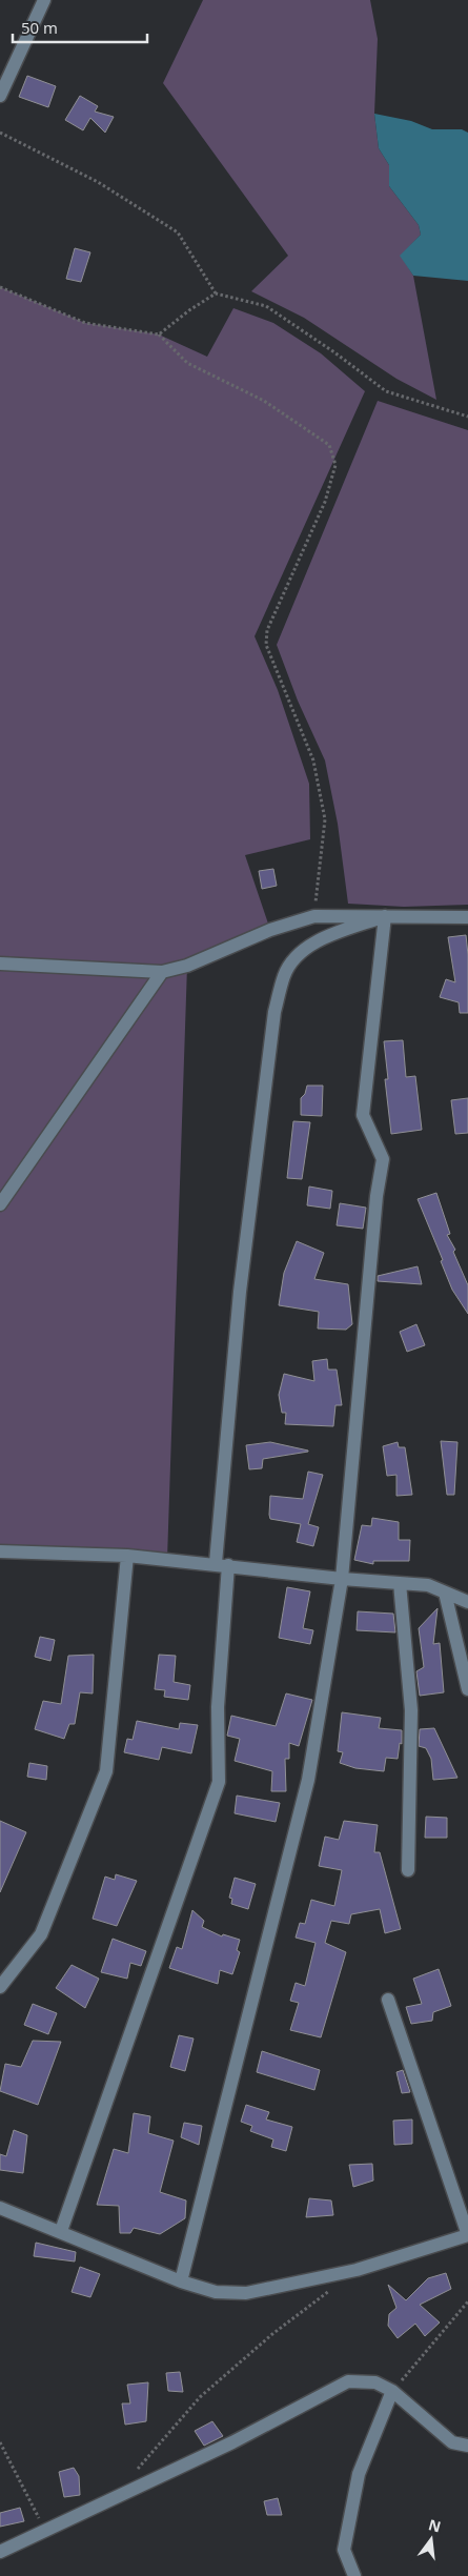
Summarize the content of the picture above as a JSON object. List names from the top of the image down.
{
  "scale_bar": "50 m",
  "north": "top"
}
